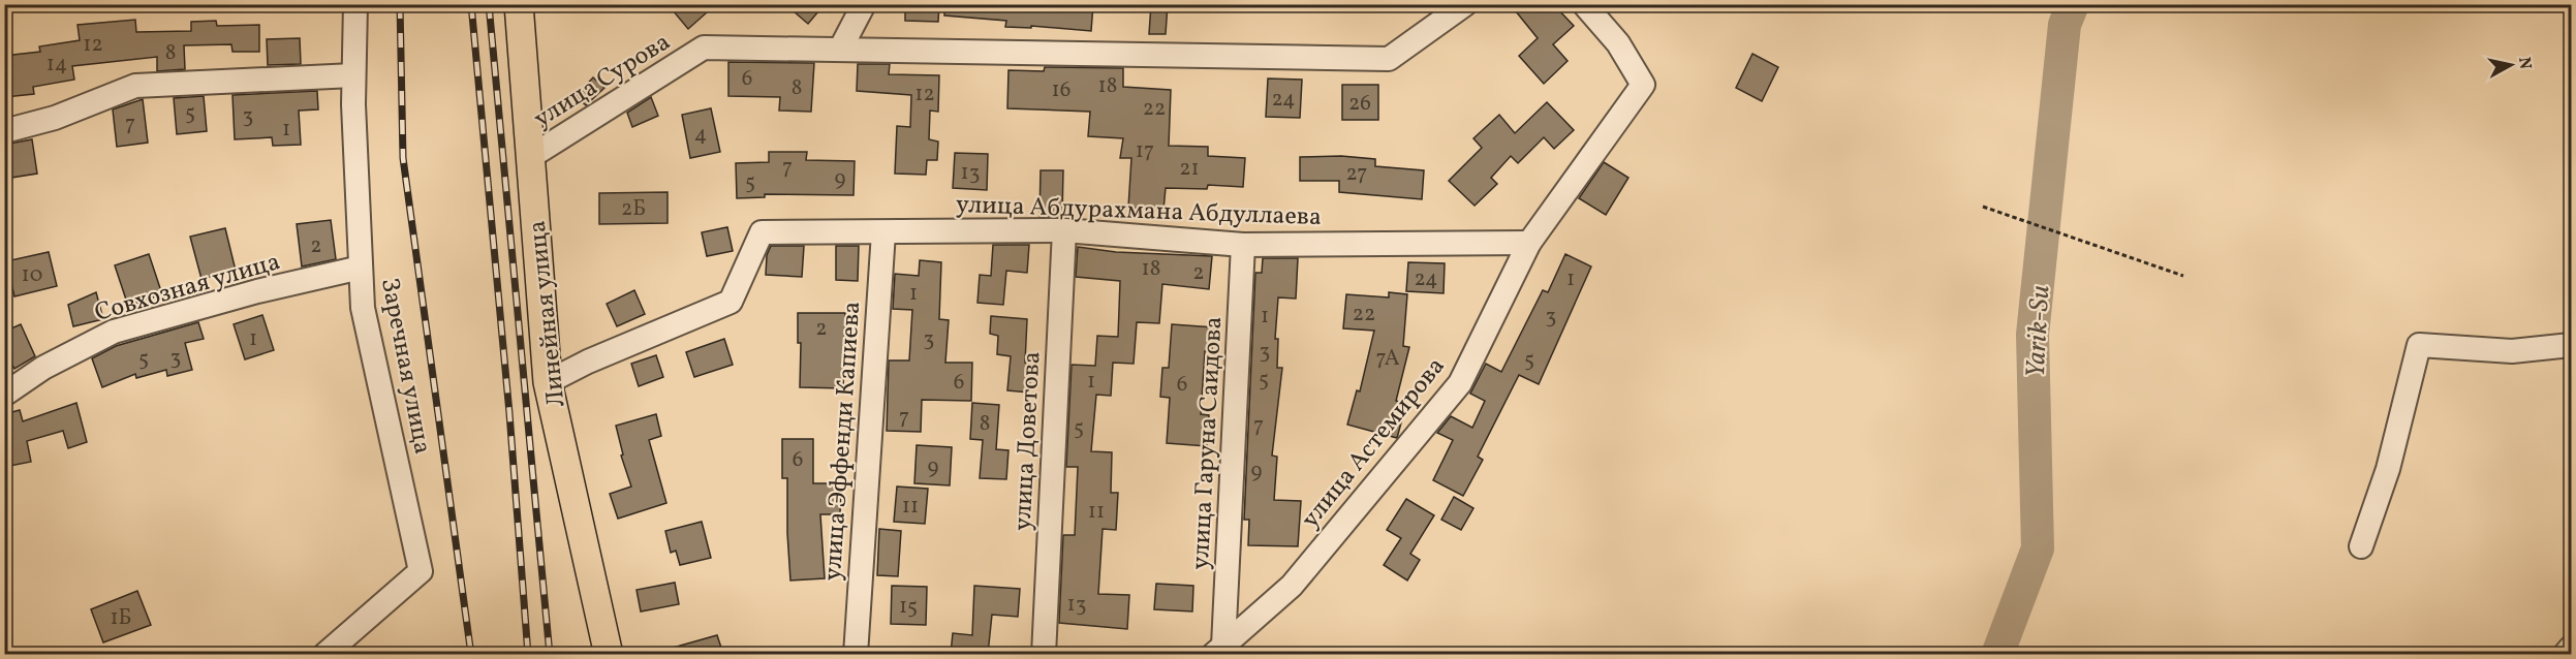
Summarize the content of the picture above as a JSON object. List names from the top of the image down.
{
  "streets": {
    "main road": ["Линейная улица"],
    "street": [
      "улица Сурова",
      "улица Абдурахмана Абдуллаева",
      "Совхозная улица",
      "Заречная улица",
      "улица Эффенди Капиева",
      "улица Доветова",
      "улица Астемирова",
      "улица Гаруна Саидова"
    ]
  },
  "crossings": [
    ["улица Сурова", "Линейная улица"],
    ["улица Абдурахмана Абдуллаева", "Линейная улица"],
    ["улица Абдурахмана Абдуллаева", "улица Эффенди Капиева"],
    ["улица Абдурахмана Абдуллаева", "улица Доветова"],
    ["улица Абдурахмана Абдуллаева", "улица Астемирова"],
    ["улица Абдурахмана Абдуллаева", "улица Гаруна Саидова"],
    ["Совхозная улица", "Заречная улица"],
    ["улица Астемирова", "улица Гаруна Саидова"]
  ],
  "water": ["Yarik-Su"],
  "house_numbers": [
    "12",
    "8",
    "14",
    "6",
    "18",
    "8",
    "16",
    "12",
    "24",
    "26",
    "22",
    "5",
    "3",
    "7",
    "1",
    "4",
    "17",
    "7",
    "21",
    "13",
    "27",
    "9",
    "5",
    "2Б",
    "2",
    "18",
    "2",
    "10",
    "24",
    "1",
    "1",
    "22",
    "1",
    "3",
    "2",
    "1",
    "3",
    "3",
    "3",
    "5",
    "7А",
    "5",
    "5",
    "1",
    "6",
    "6",
    "7",
    "8",
    "7",
    "5",
    "6",
    "9",
    "9",
    "11",
    "11",
    "13",
    "15",
    "1Б"
  ],
  "north": "right"
}
